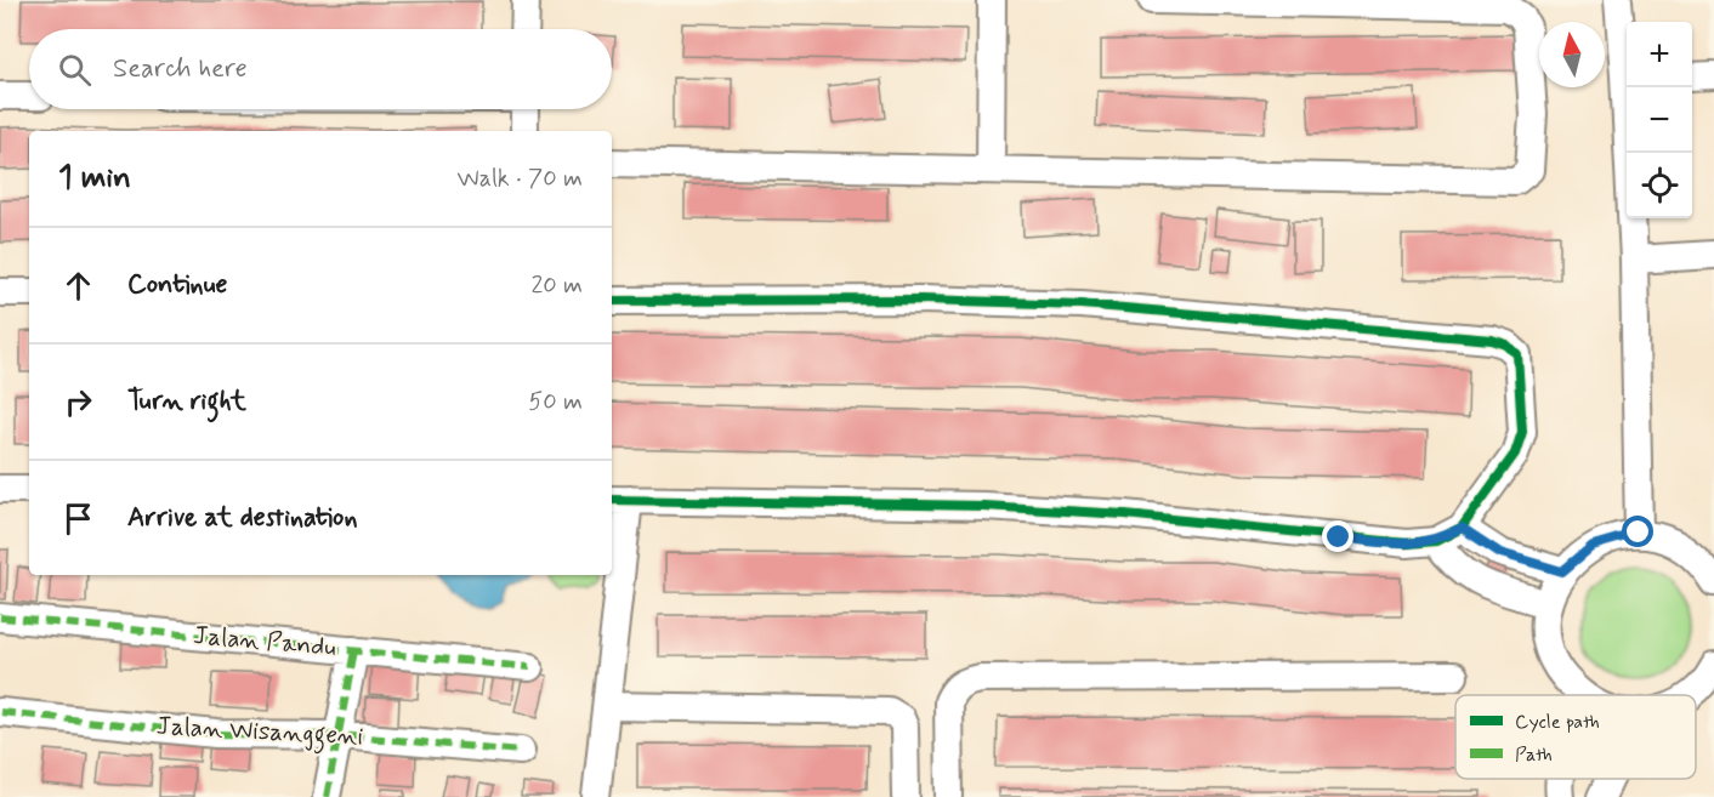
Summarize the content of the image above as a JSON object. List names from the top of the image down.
{
  "streets": {
    "street": ["Jalan Pandu", "Jalan Wisanggeni"]
  },
  "legend": ["Cycle path", "Path"],
  "north": "top",
  "page": {
    "map_buttons": ["+", "−"],
    "search": "Search here",
    "heading": ["1 min", "Walk · 70 m"],
    "list": [
      ["Continue", "20 m"],
      ["Turn right", "50 m"],
      "Arrive at destination"
    ]
  }
}
